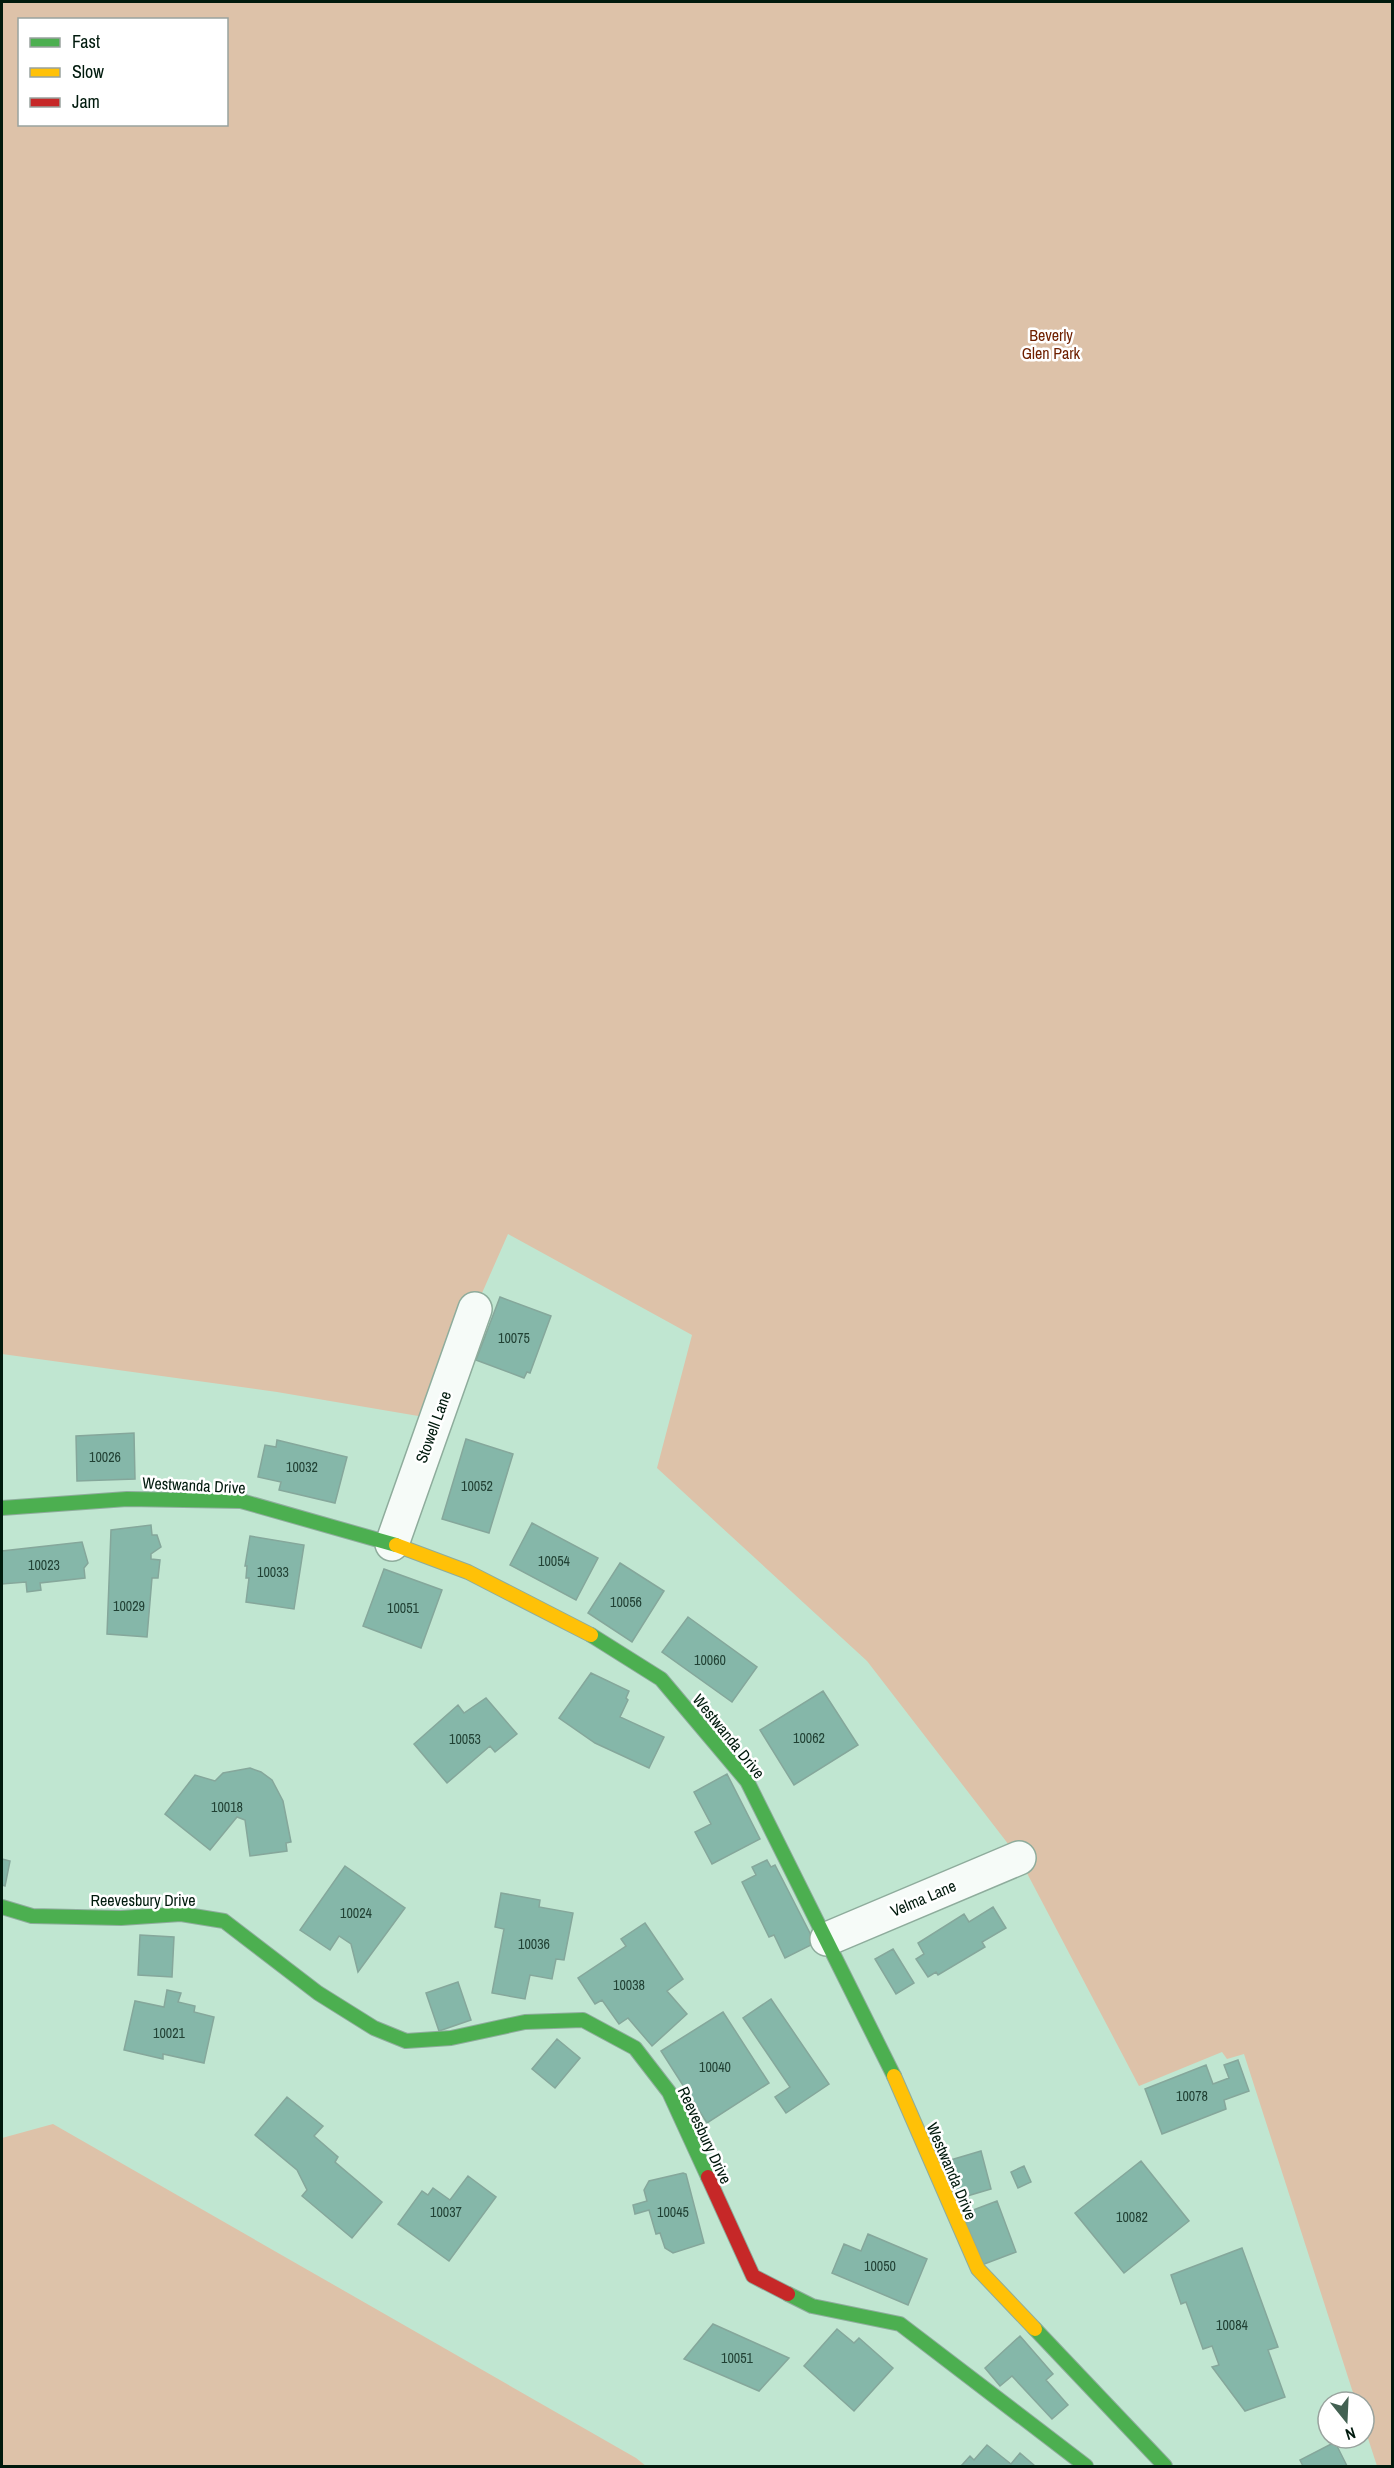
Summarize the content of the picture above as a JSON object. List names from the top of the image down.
{
  "streets": {
    "street": [
      "Stowell Lane",
      "Westwanda Drive",
      "Velma Lane",
      "Reevesbury Drive"
    ]
  },
  "crossings": [
    ["Stowell Lane", "Westwanda Drive"],
    ["Westwanda Drive", "Velma Lane"]
  ],
  "parks": ["Beverly Glen Park"],
  "house_numbers": [
    "10075",
    "10026",
    "10032",
    "10052",
    "10054",
    "10023",
    "10033",
    "10056",
    "10029",
    "10051",
    "10060",
    "10062",
    "10053",
    "10018",
    "10024",
    "10036",
    "10038",
    "10021",
    "10040",
    "10078",
    "10037",
    "10045",
    "10082",
    "10050",
    "10084",
    "10051"
  ],
  "legend": ["Fast", "Slow", "Jam"],
  "north": "bottom"
}
